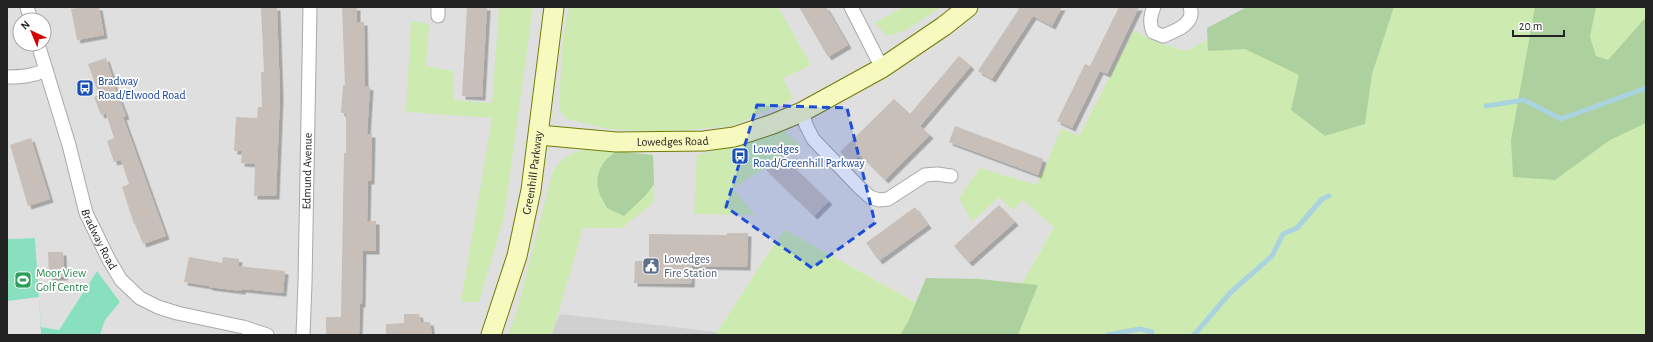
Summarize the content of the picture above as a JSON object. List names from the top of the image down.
{
  "streets": {
    "street": [
      "Lowedges Road",
      "Edmund Avenue",
      "Greenhill Parkway",
      "Bradway Road"
    ]
  },
  "crossings": [
    ["Lowedges Road", "Greenhill Parkway"]
  ],
  "places": {
    "bus stop": ["Bradway Road/Elwood Road", "Lowedges Road/Greenhill Parkway"],
    "public building": ["Lowedges Fire Station"],
    "sports": ["Moor View Golf Centre"]
  },
  "scale_bar": "20 m",
  "north": "top left"
}
